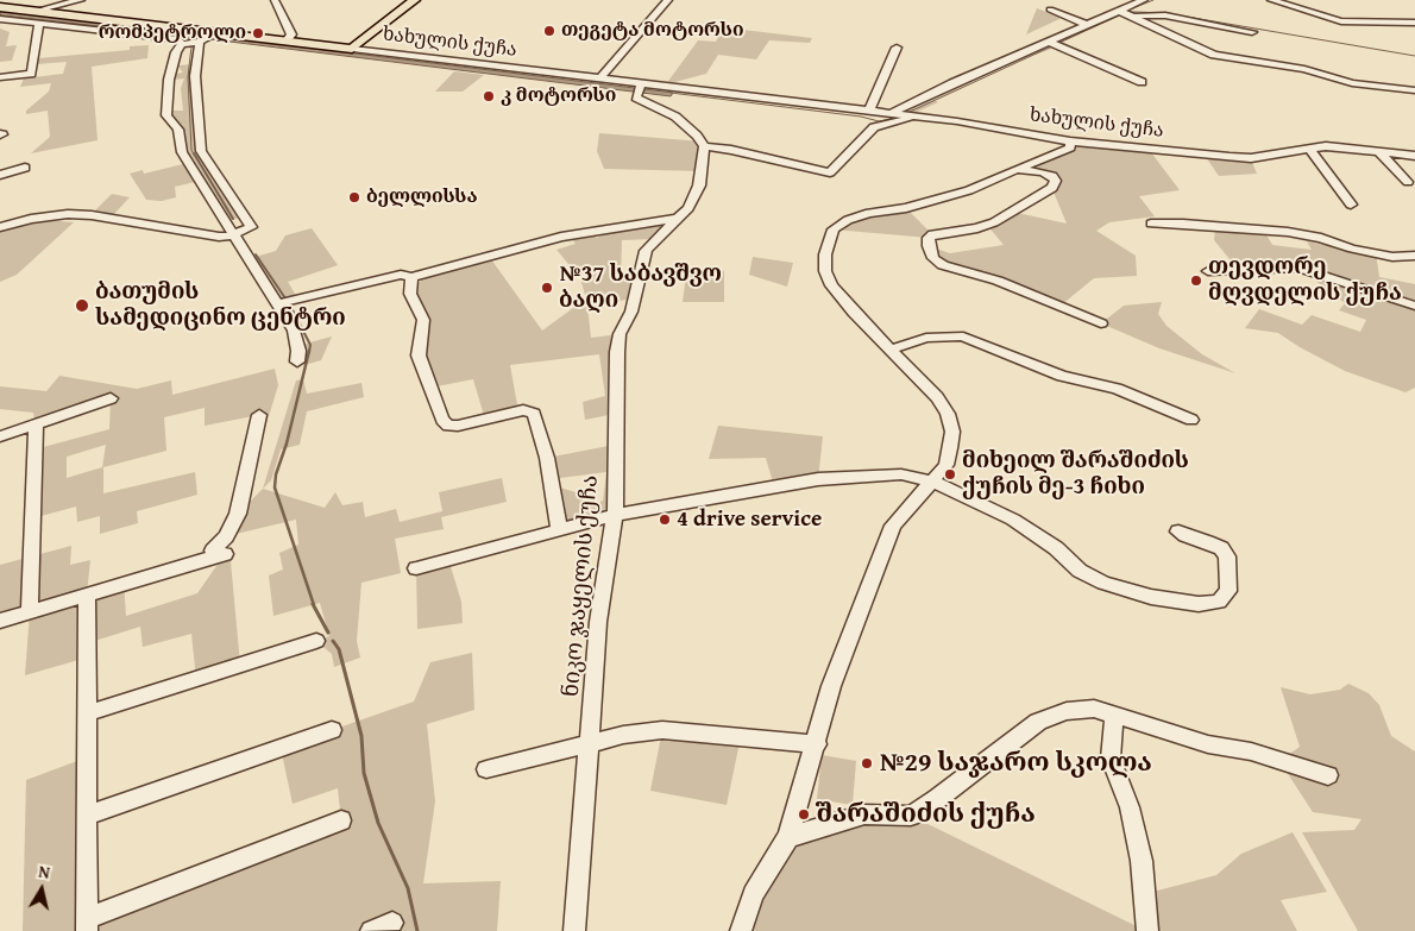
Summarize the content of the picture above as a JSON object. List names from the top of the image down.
{
  "streets": {
    "main road": ["ხახულის ქუჩა"],
    "street": ["ნიკო ჯაყელის ქუჩა"]
  },
  "places": [
    "თეგეტა მოტორსი",
    "რომპეტროლი",
    "კ მოტორსი",
    "ბელლისსა",
    "თევდორე მღვდელის ქუჩა",
    "№37 საბავშვო ბაღი",
    "ბათუმის სამედიცინო ცენტრი",
    "მიხეილ შარაშიძის ქუჩის მე-3 ჩიხი",
    "4 drive service",
    "№29 საჯარო სკოლა",
    "შარაშიძის ქუჩა"
  ],
  "north": "top"
}
